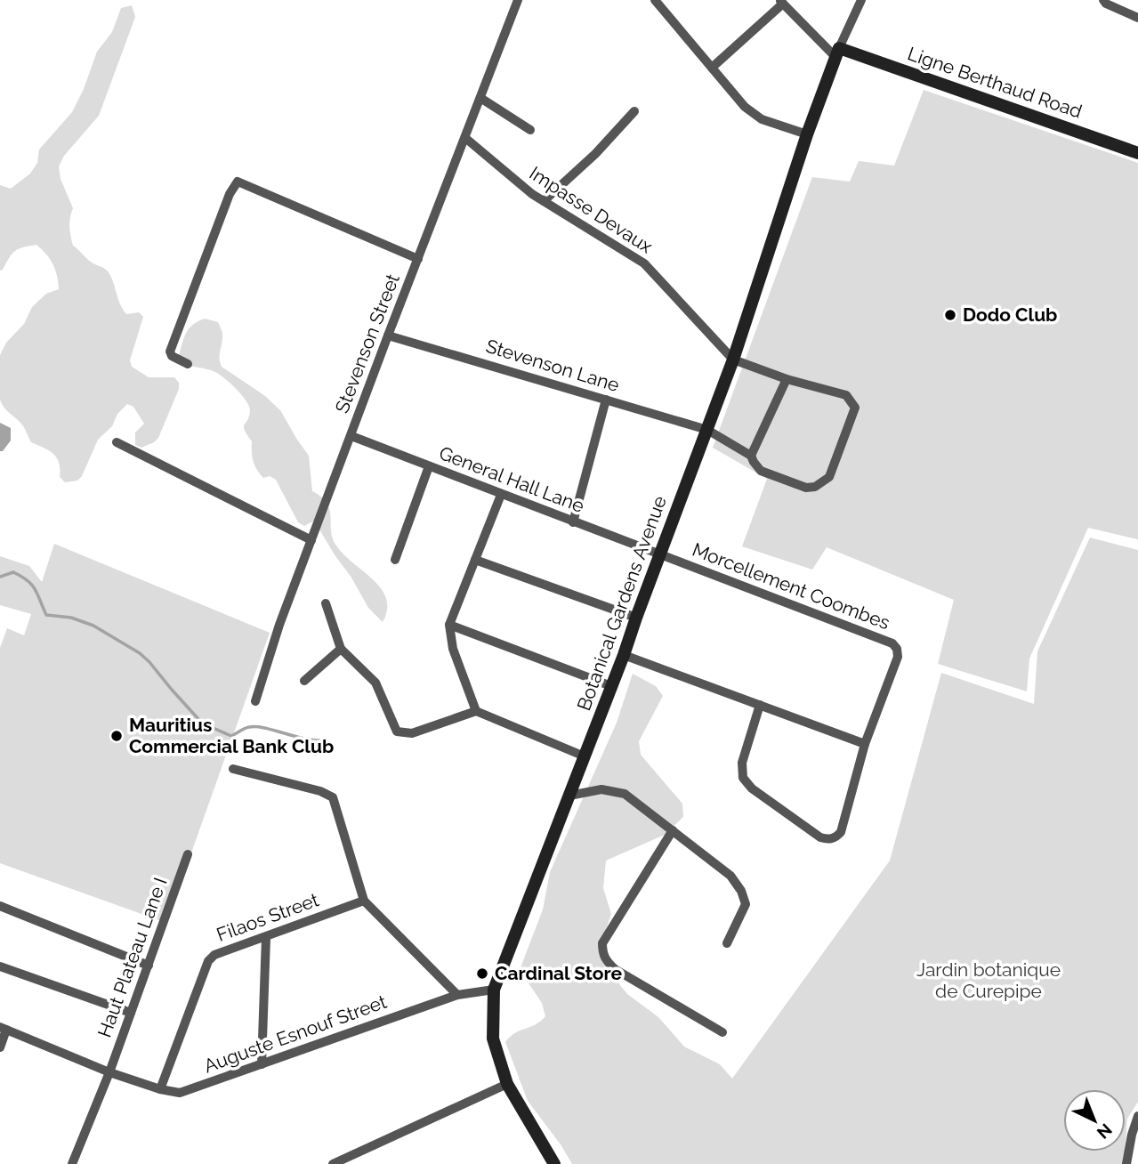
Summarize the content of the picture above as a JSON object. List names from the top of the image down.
{
  "streets": {
    "street": [
      "Ligne Berthaud Road",
      "Impasse Devaux",
      "Stevenson Street",
      "Stevenson Lane",
      "General Hall Lane",
      "Morcellement Coombes",
      "Botanical Gardens Avenue",
      "Filaos Street",
      "Haut Plateau Lane I",
      "Auguste Esnouf Street"
    ]
  },
  "crossings": [
    ["Ligne Berthaud Road", "Botanical Gardens Avenue"],
    ["Impasse Devaux", "Stevenson Street"],
    ["Impasse Devaux", "Stevenson Lane"],
    ["Impasse Devaux", "Botanical Gardens Avenue"],
    ["Stevenson Street", "Stevenson Lane"],
    ["Stevenson Street", "General Hall Lane"],
    ["Stevenson Lane", "Botanical Gardens Avenue"],
    ["General Hall Lane", "Morcellement Coombes"],
    ["General Hall Lane", "Botanical Gardens Avenue"],
    ["Morcellement Coombes", "Botanical Gardens Avenue"],
    ["Botanical Gardens Avenue", "Auguste Esnouf Street"],
    ["Filaos Street", "Auguste Esnouf Street"],
    ["Haut Plateau Lane I", "Auguste Esnouf Street"]
  ],
  "parks": ["Jardin botanique de Curepipe"],
  "places": ["Dodo Club", "Mauritius Commercial Bank Club", "Cardinal Store"],
  "north": "bottom right"
}
